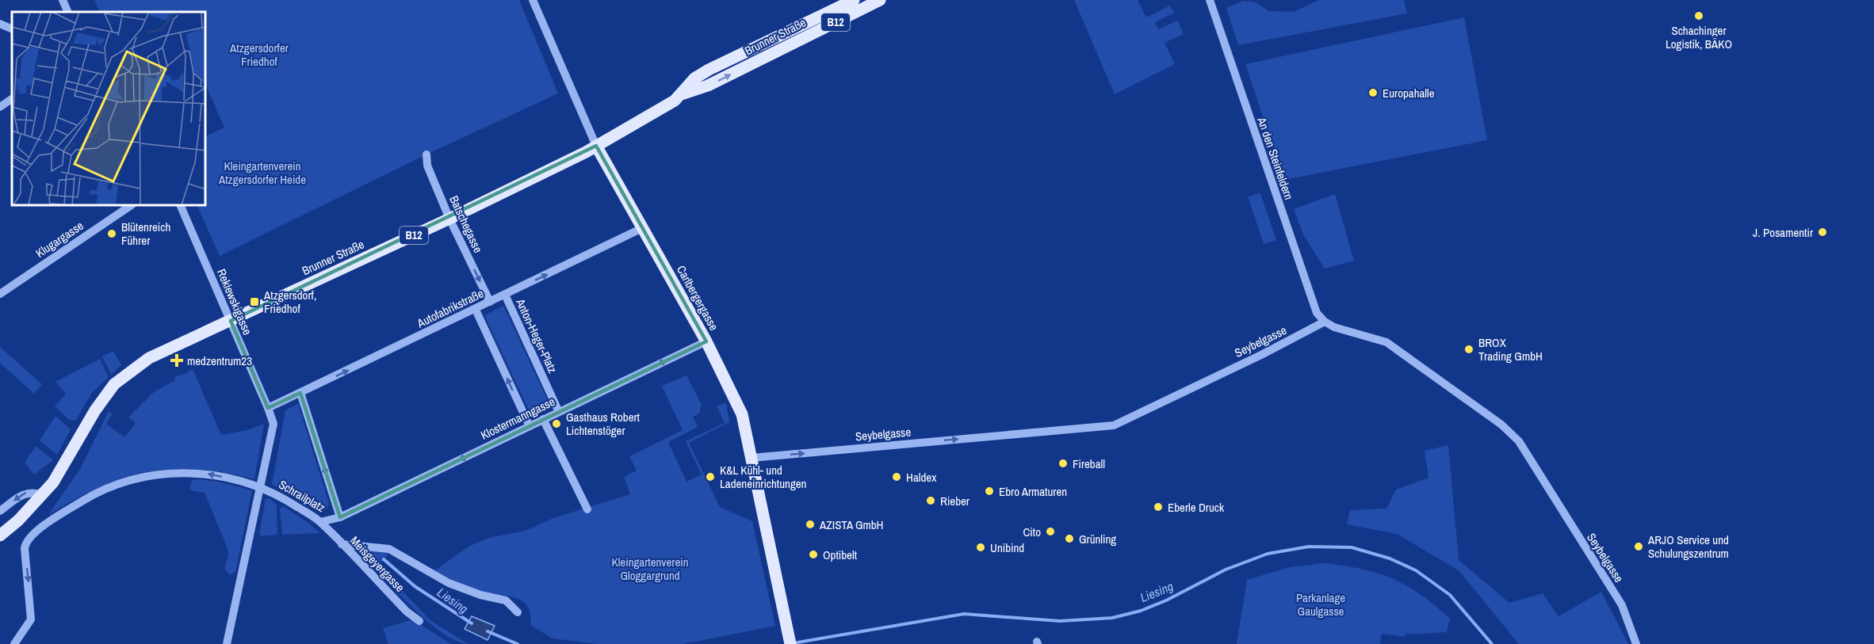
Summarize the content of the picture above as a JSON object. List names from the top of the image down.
{
  "streets": {
    "main road": ["B12", "Brunner Straße", "Carlbergergasse"],
    "street": [
      "An den Steinfeldern",
      "Batschegasse",
      "Klugargasse",
      "Reklewskigasse",
      "Autofabrikstraße",
      "Anton-Heger-Platz",
      "Seybelgasse",
      "Klostermanngasse",
      "Schrailplatz",
      "Meisgeyergasse"
    ]
  },
  "crossings": [
    ["Brunner Straße", "Batschegasse"],
    ["Brunner Straße", "Carlbergergasse"],
    ["Brunner Straße", "Reklewskigasse"],
    ["An den Steinfeldern", "Seybelgasse"],
    ["Batschegasse", "Autofabrikstraße"],
    ["Carlbergergasse", "Autofabrikstraße"],
    ["Carlbergergasse", "Seybelgasse"],
    ["Carlbergergasse", "Klostermanngasse"],
    ["Reklewskigasse", "Autofabrikstraße"],
    ["Reklewskigasse", "Schrailplatz"],
    ["Autofabrikstraße", "Anton-Heger-Platz"],
    ["Autofabrikstraße", "Schrailplatz"],
    ["Anton-Heger-Platz", "Klostermanngasse"],
    ["Klostermanngasse", "Schrailplatz"],
    ["Schrailplatz", "Meisgeyergasse"]
  ],
  "one_way": [
    "Batschegasse",
    "Autofabrikstraße",
    "Seybelgasse",
    "Klostermanngasse",
    "Schrailplatz"
  ],
  "water": ["Liesing"],
  "parks": [
    "Atzgersdorfer Friedhof",
    "Kleingartenverein Atzgersdorfer Heide",
    "Kleingartenverein Gloggargrund",
    "Parkanlage Gaulgasse"
  ],
  "places": {
    "other": [
      "Schachinger Logistik, BÄKO",
      "Europahalle",
      "J. Posamentir",
      "Blütenreich Führer",
      "BROX Trading GmbH",
      "Gasthaus Robert Lichtenstöger",
      "Fireball",
      "K&L Kühl- und Ladeneinrichtungen",
      "Haldex",
      "Ebro Armaturen",
      "Rieber",
      "Eberle Druck",
      "AZISTA GmbH",
      "Cito",
      "Grünling",
      "ARJO Service und Schulungszentrum",
      "Unibind",
      "Optibelt"
    ],
    "transit": ["Atzgersdorf, Friedhof"],
    "health": ["medzentrum23"]
  }
}
